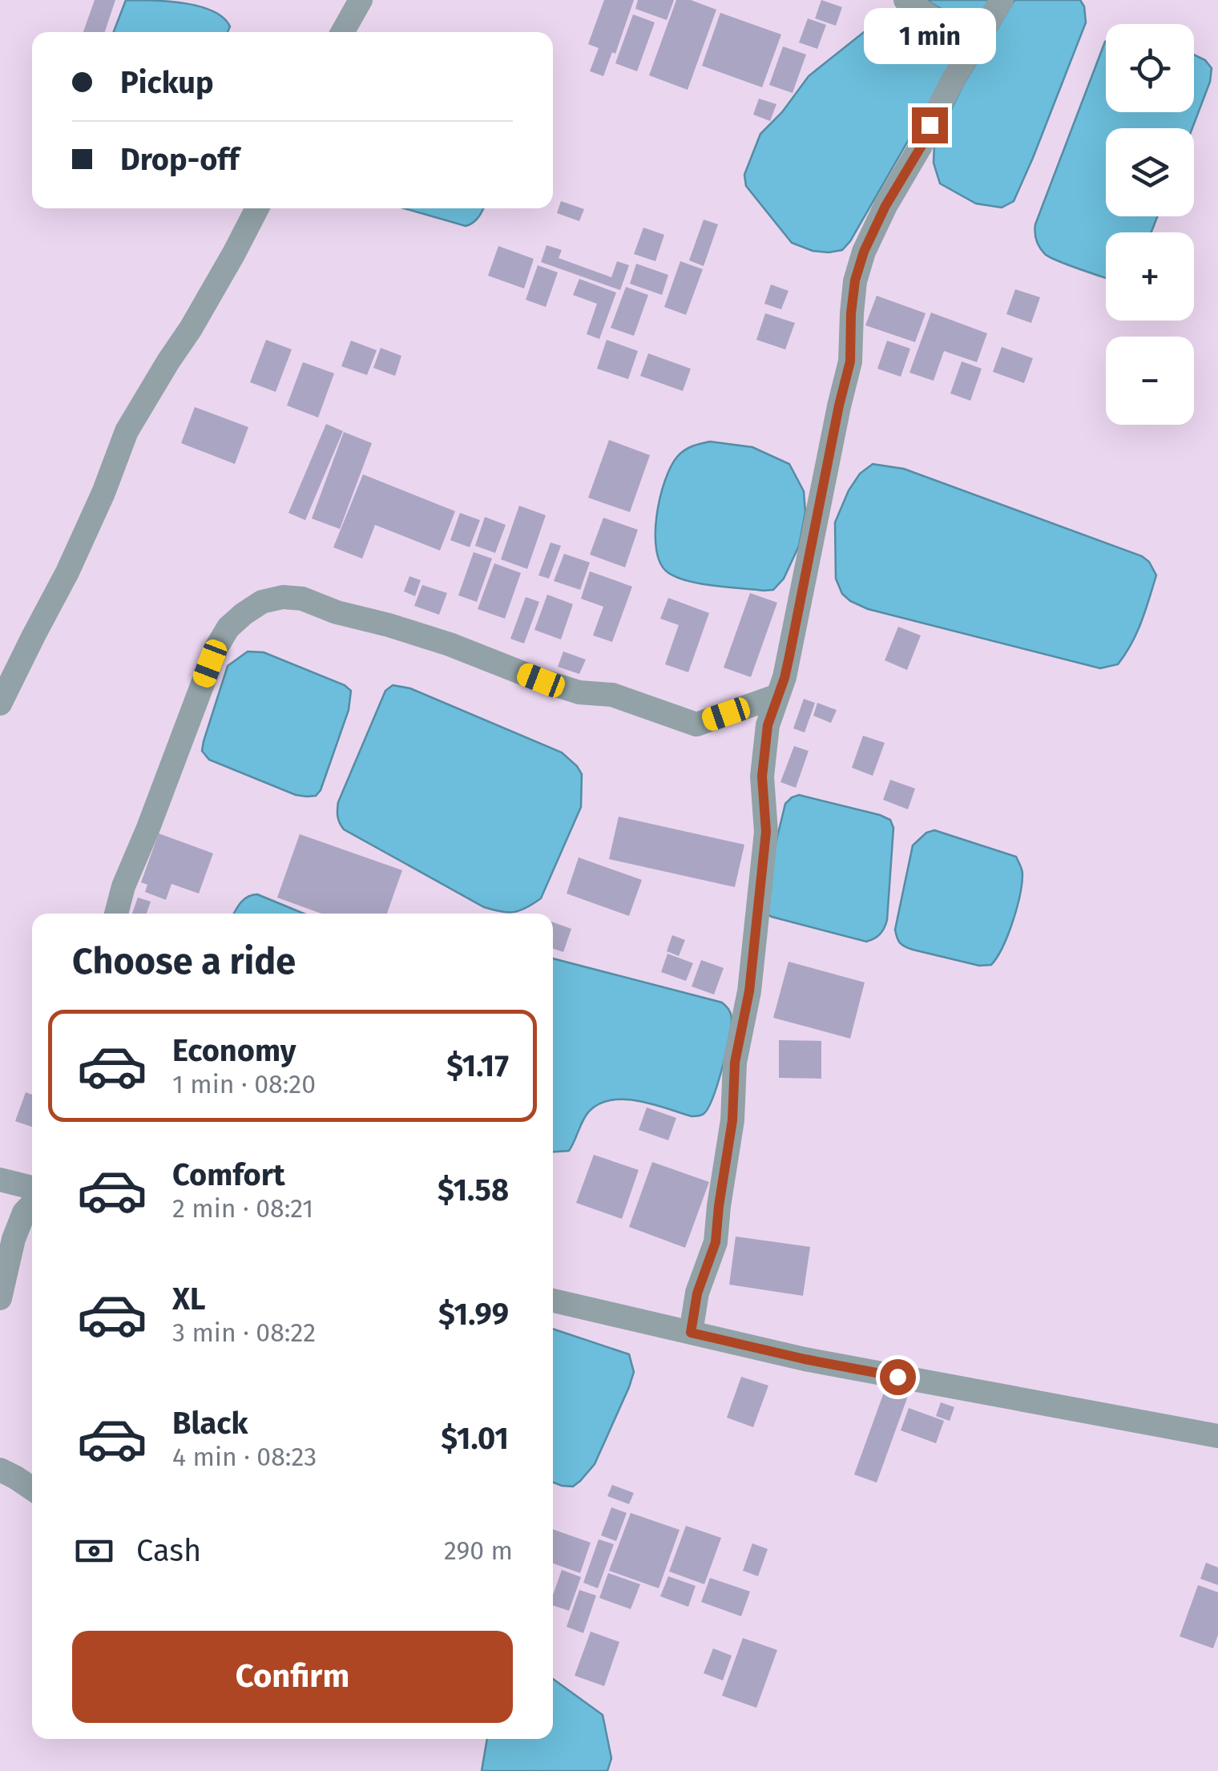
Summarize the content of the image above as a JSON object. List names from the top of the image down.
{
  "page": {
    "bubble": "1 min",
    "map_buttons": ["+", "−"],
    "banner": ["Pickup", "Drop-off"],
    "heading": "Choose a ride",
    "list": [
      {
        "name": "Economy",
        "note": "1 min · 08:20",
        "value": "$1.17"
      },
      {
        "name": "Comfort",
        "note": "2 min · 08:21",
        "value": "$1.58"
      },
      {
        "name": "XL",
        "note": "3 min · 08:22",
        "value": "$1.99"
      },
      {
        "name": "Black",
        "note": "4 min · 08:23",
        "value": "$1.01"
      }
    ],
    "pay": ["Cash", "290 m"],
    "buttons": "Confirm"
  }
}
